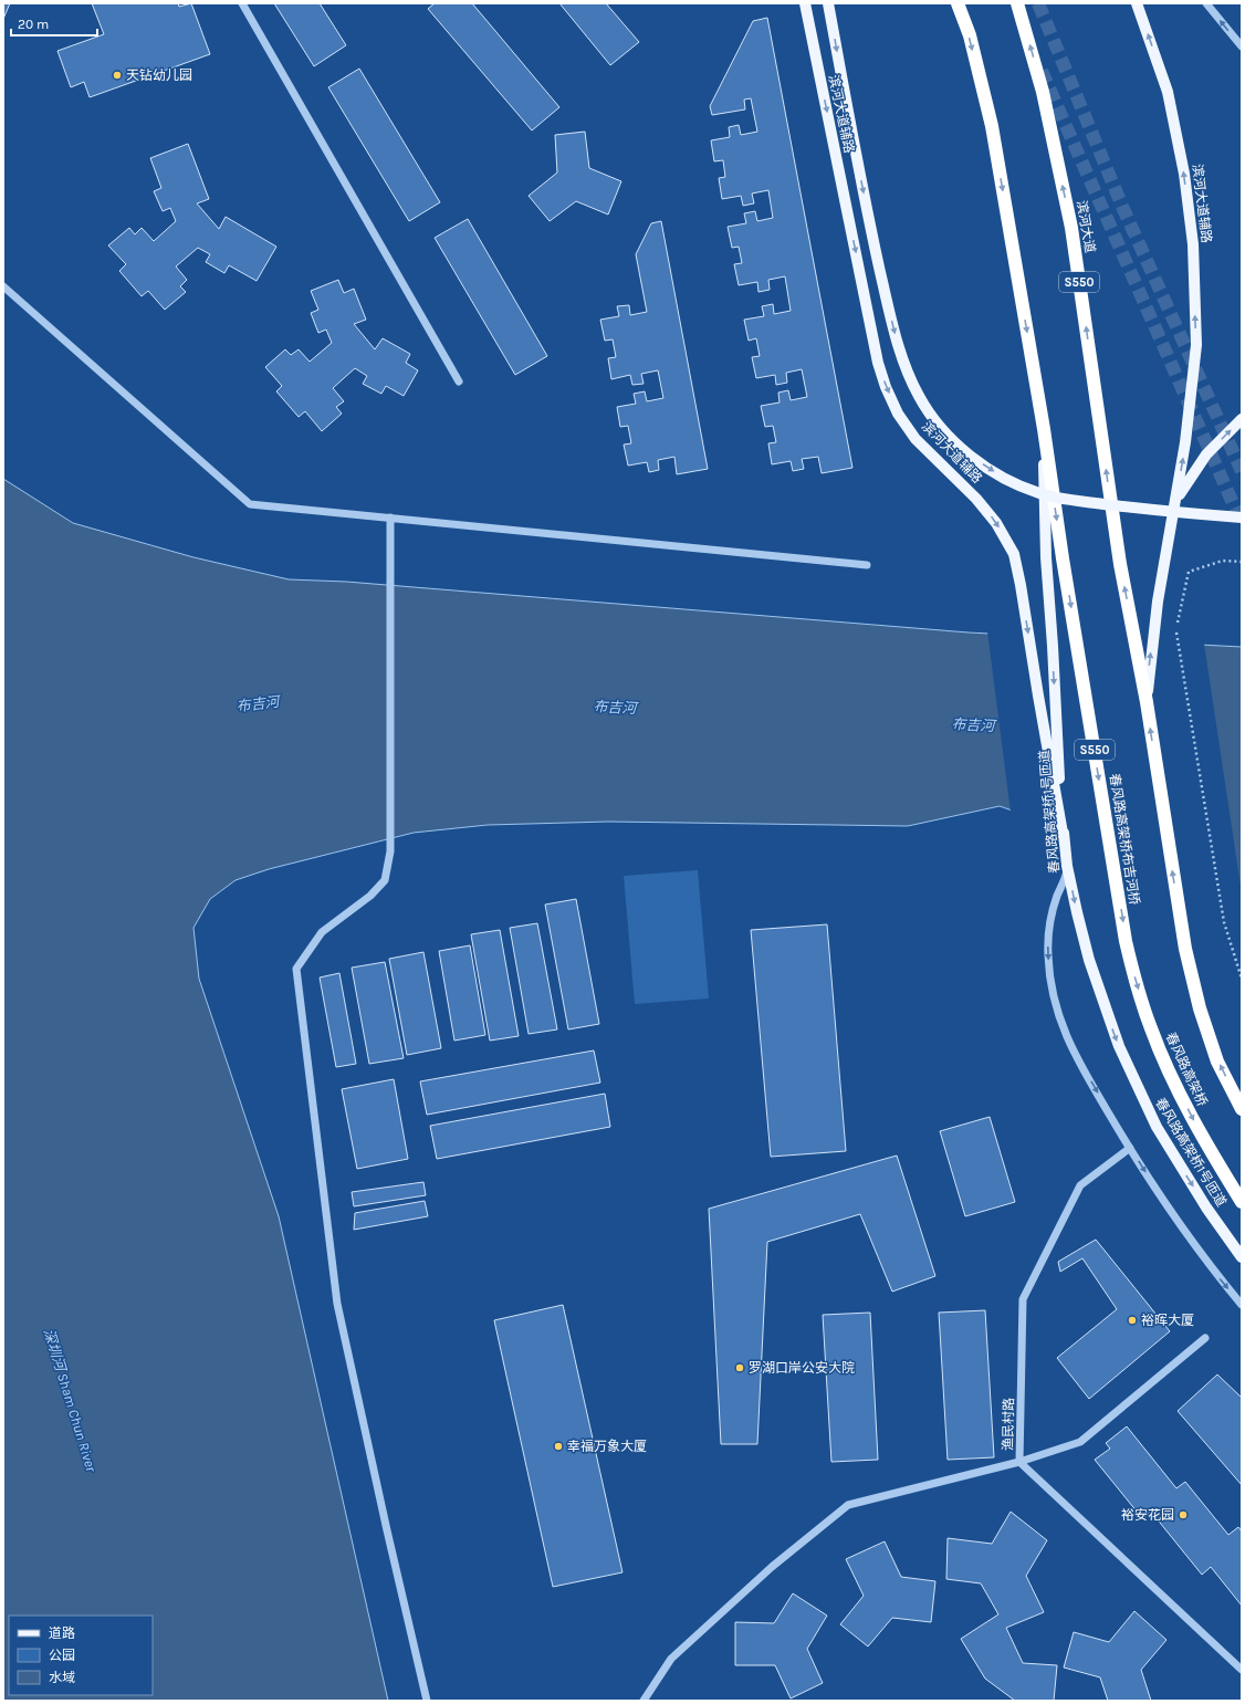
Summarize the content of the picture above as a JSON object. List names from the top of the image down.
{
  "streets": {
    "highway": [
      "滨河大道",
      "S550",
      "春风路高架桥布吉河桥",
      "春风路高架桥"
    ],
    "main road": ["滨河大道辅路", "春风路高架桥1号匝道"],
    "street": ["渔民村路"]
  },
  "crossings": [
    ["滨河大道辅路", "滨河大道"],
    ["滨河大道辅路", "S550"],
    ["滨河大道辅路", "春风路高架桥1号匝道"],
    ["滨河大道", "S550"],
    ["S550", "春风路高架桥1号匝道"],
    ["S550", "春风路高架桥布吉河桥"],
    ["春风路高架桥1号匝道", "春风路高架桥布吉河桥"],
    ["春风路高架桥布吉河桥", "春风路高架桥"]
  ],
  "one_way": ["春风路高架桥1号匝道"],
  "water": ["布吉河", "深圳河 Sham Chun River"],
  "places": [
    "天钻幼儿园",
    "裕晖大厦",
    "罗湖口岸公安大院",
    "幸福万象大厦",
    "裕安花园"
  ],
  "legend": ["道路", "公园", "水域"],
  "scale_bar": "20 m"
}
